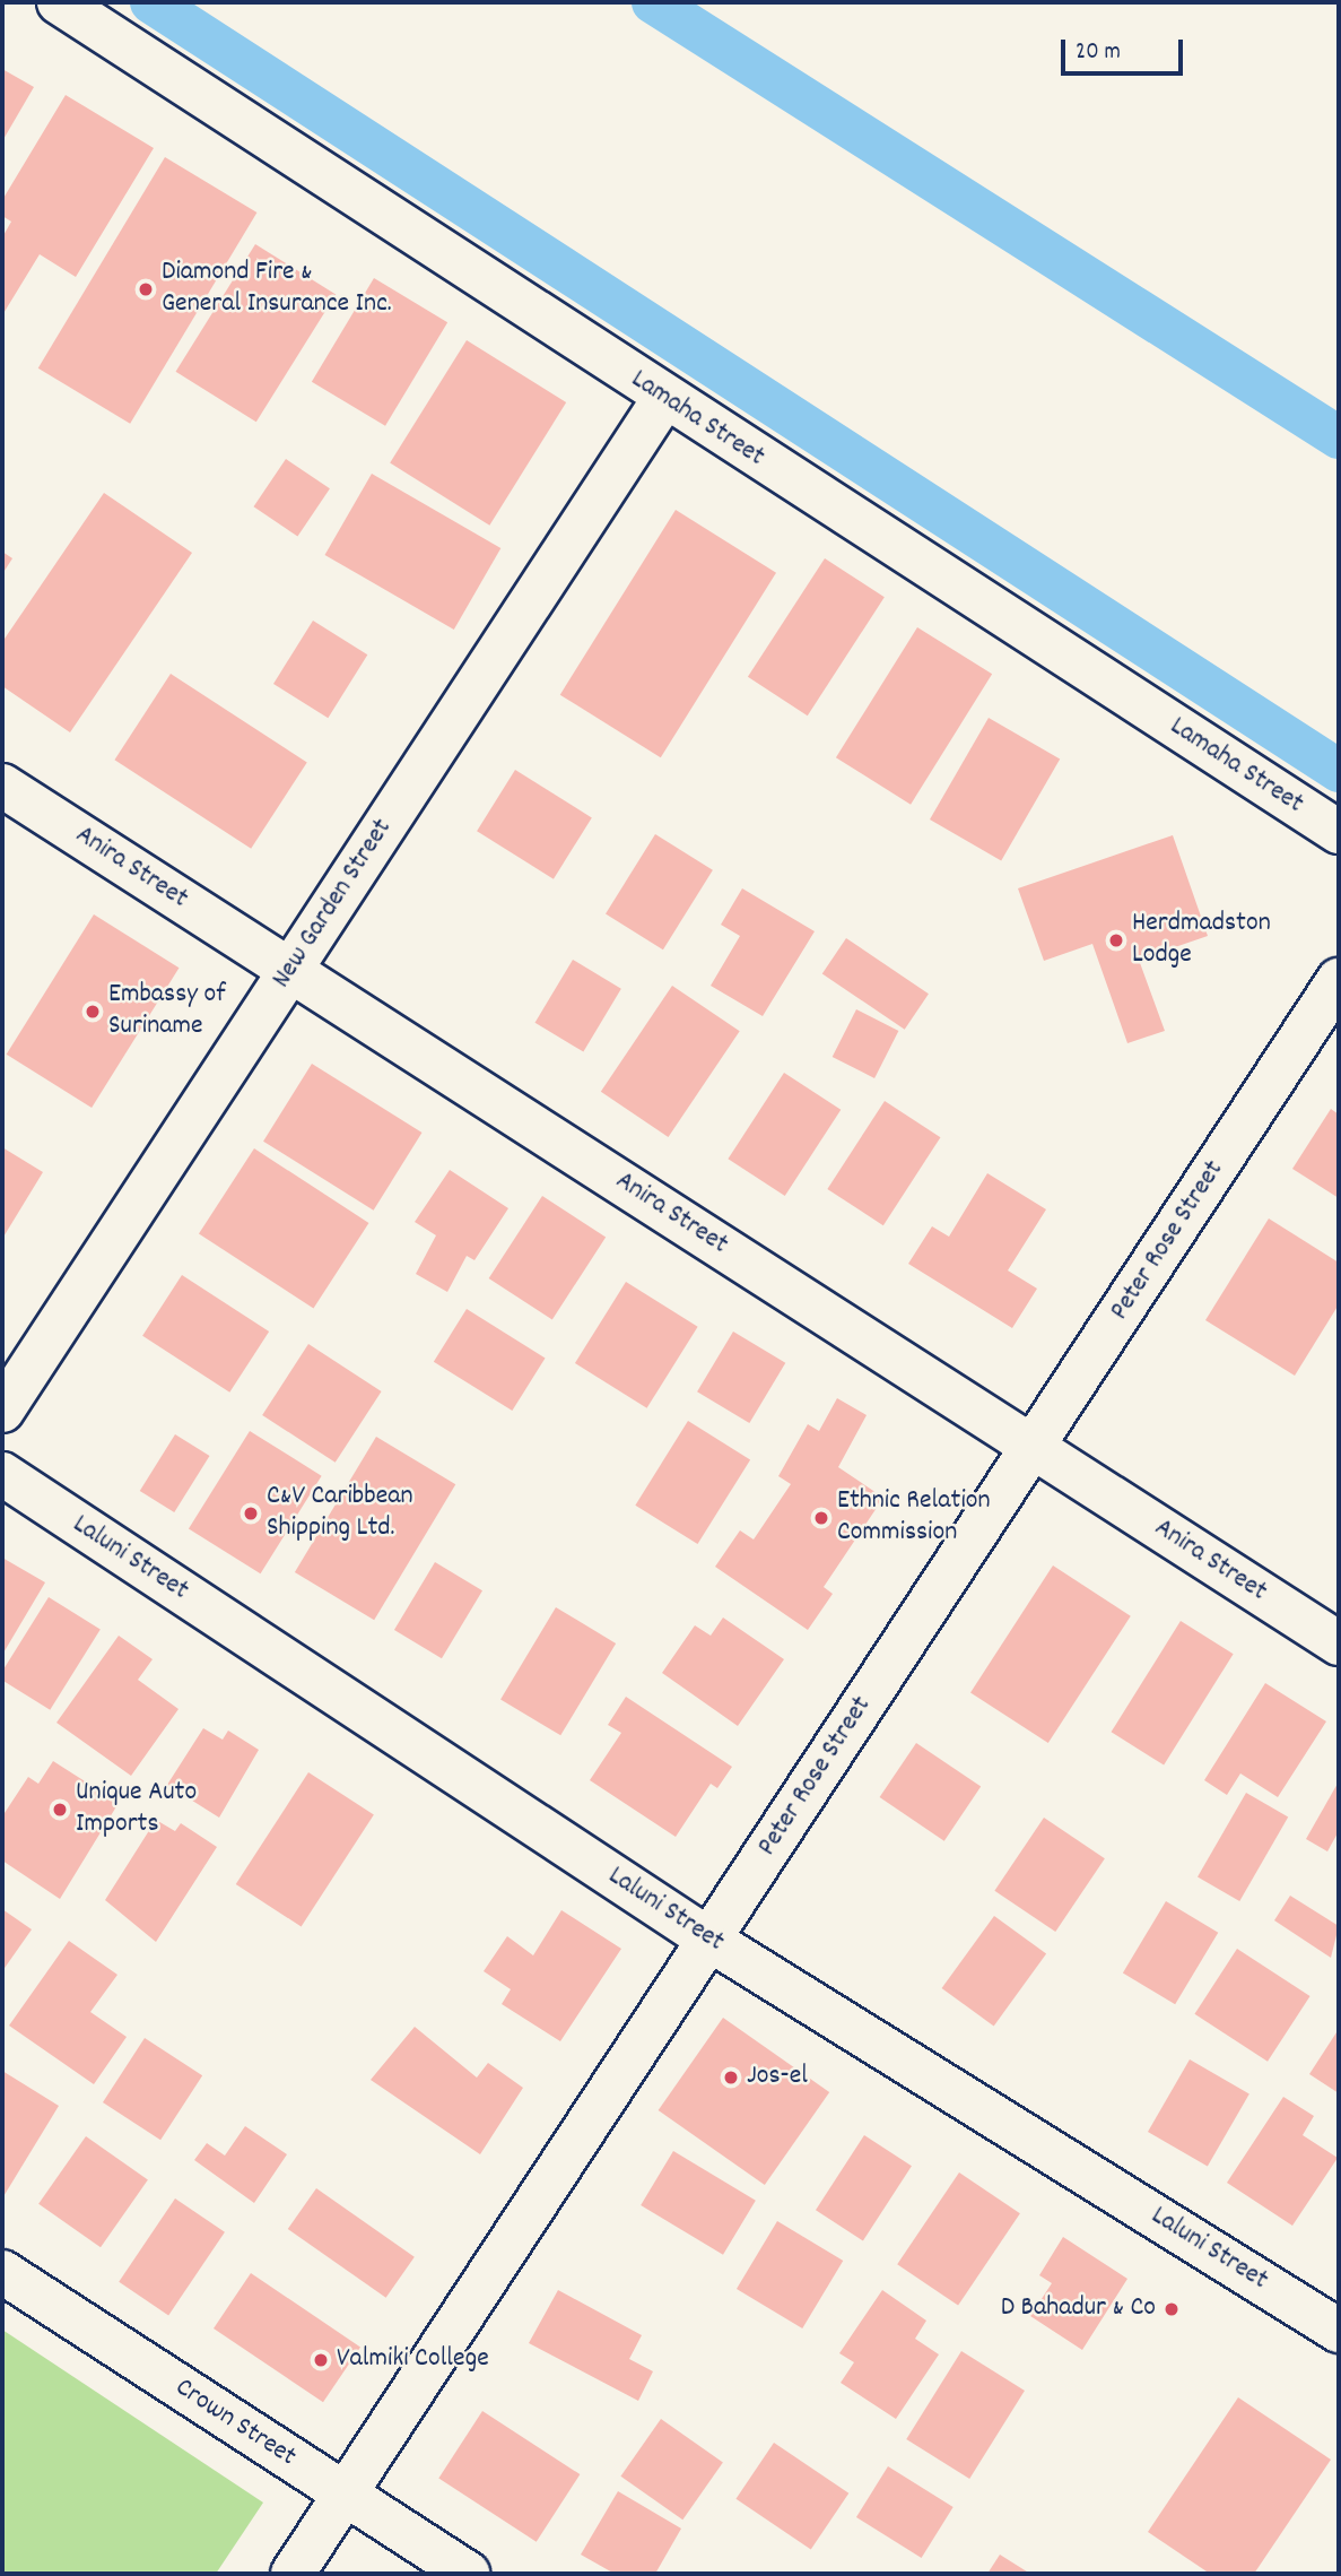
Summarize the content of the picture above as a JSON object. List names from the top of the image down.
{
  "streets": {
    "street": [
      "Lamaha Street",
      "Anira Street",
      "New Garden Street",
      "Peter Rose Street",
      "Laluni Street",
      "Crown Street"
    ]
  },
  "crossings": [
    ["Lamaha Street", "New Garden Street"],
    ["Anira Street", "New Garden Street"],
    ["Anira Street", "Peter Rose Street"],
    ["Peter Rose Street", "Laluni Street"],
    ["Peter Rose Street", "Crown Street"]
  ],
  "places": [
    "Diamond Fire & General Insurance Inc.",
    "Herdmadston Lodge",
    "Embassy of Suriname",
    "C&V Caribbean Shipping Ltd.",
    "Ethnic Relation Commission",
    "Unique Auto Imports",
    "Jos-el",
    "D Bahadur & Co",
    "Valmiki College"
  ],
  "scale_bar": "20 m"
}
